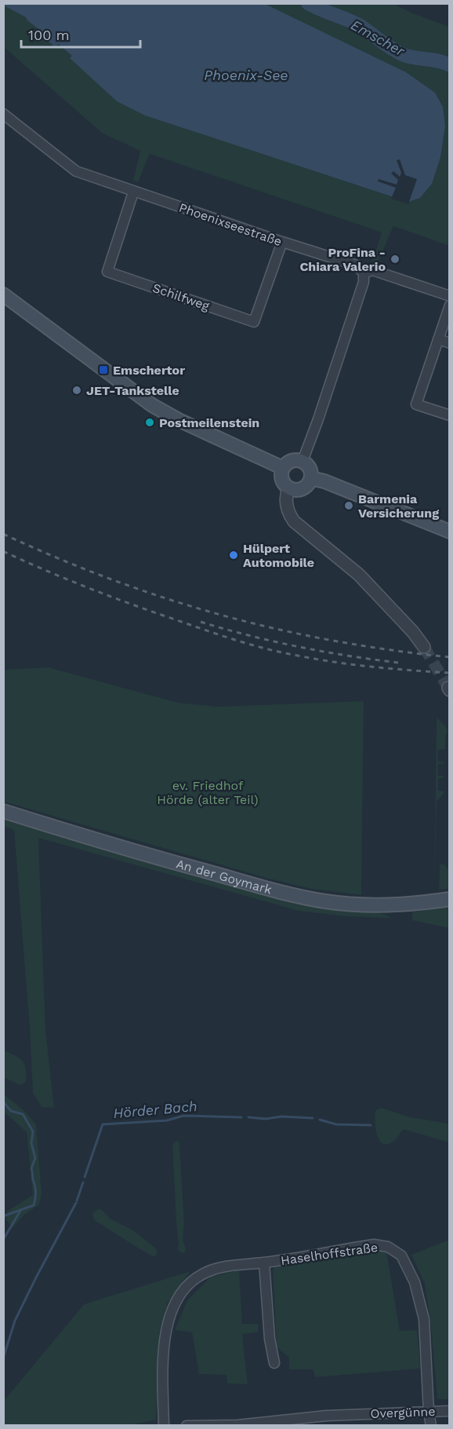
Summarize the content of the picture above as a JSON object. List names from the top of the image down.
{
  "streets": {
    "main road": ["An der Goymark"],
    "street": [
      "Phoenixseestraße",
      "Schilfweg",
      "Haselhoffstraße",
      "Overgünne"
    ]
  },
  "crossings": [
    ["Phoenixseestraße", "Schilfweg"],
    ["Haselhoffstraße", "Overgünne"]
  ],
  "water": ["Emscher", "Phoenix-See", "Hörder Bach"],
  "parks": ["ev. Friedhof Hörde (alter Teil)"],
  "places": {
    "other": [
      "ProFina - Chiara Valerio",
      "JET-Tankstelle",
      "Postmeilenstein",
      "Barmenia Versicherung",
      "Hülpert Automobile"
    ],
    "transit": ["Emschertor"]
  },
  "scale_bar": "100 m"
}
